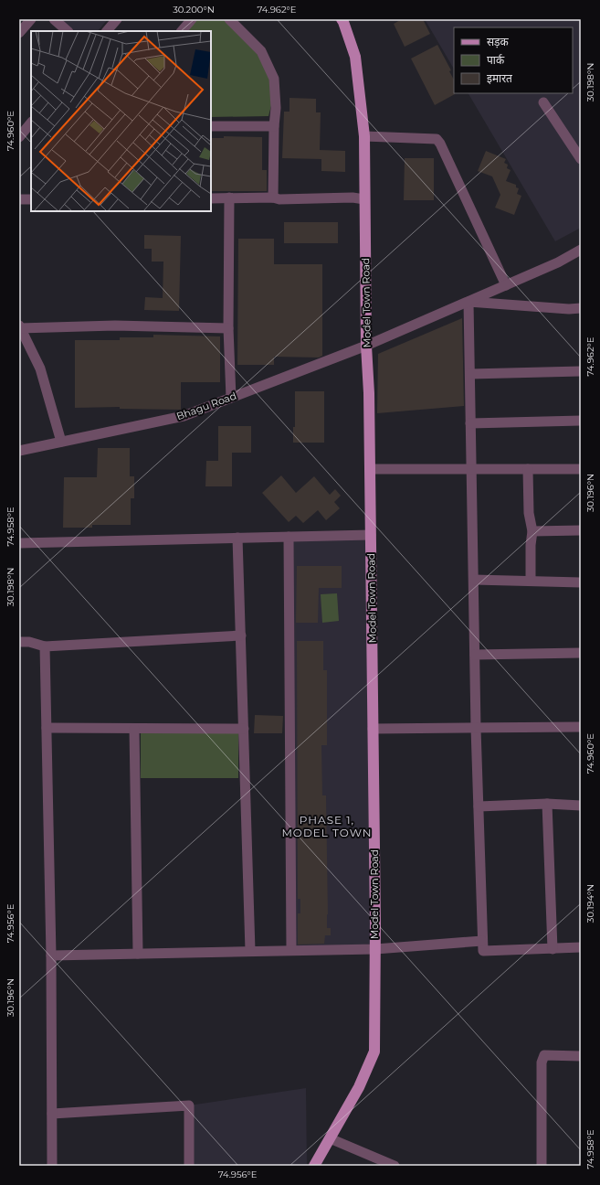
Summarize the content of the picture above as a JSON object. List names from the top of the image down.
{
  "streets": {
    "main road": ["Model Town Road"],
    "street": ["Bhagu Road"]
  },
  "crossings": [
    ["Model Town Road", "Bhagu Road"]
  ],
  "districts": ["PHASE 1, MODEL TOWN"],
  "legend": ["सड़क", "पार्क", "इमारत"],
  "coordinates": [
    "30.200°N",
    "74.962°E",
    "30.198°N",
    "74.960°E",
    "30.196°N",
    "74.958°E",
    "30.194°N",
    "74.956°E"
  ]
}
